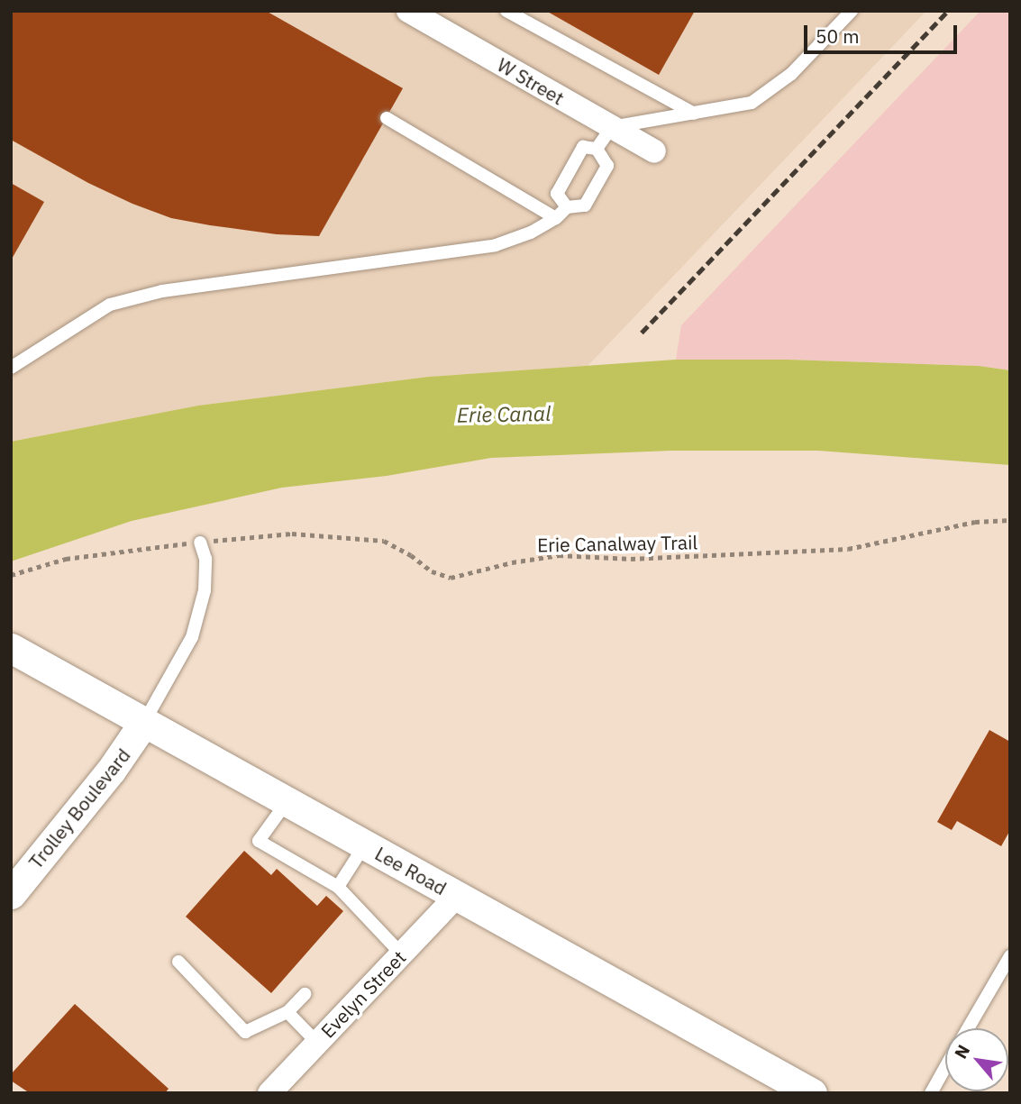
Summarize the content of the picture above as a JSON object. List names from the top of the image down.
{
  "streets": {
    "street": [
      "W Street",
      "Trolley Boulevard",
      "Lee Road",
      "Evelyn Street"
    ],
    "path": ["Erie Canalway Trail"]
  },
  "crossings": [
    ["Trolley Boulevard", "Lee Road"],
    ["Lee Road", "Evelyn Street"]
  ],
  "water": ["Erie Canal"],
  "scale_bar": "50 m",
  "north": "top left"
}
